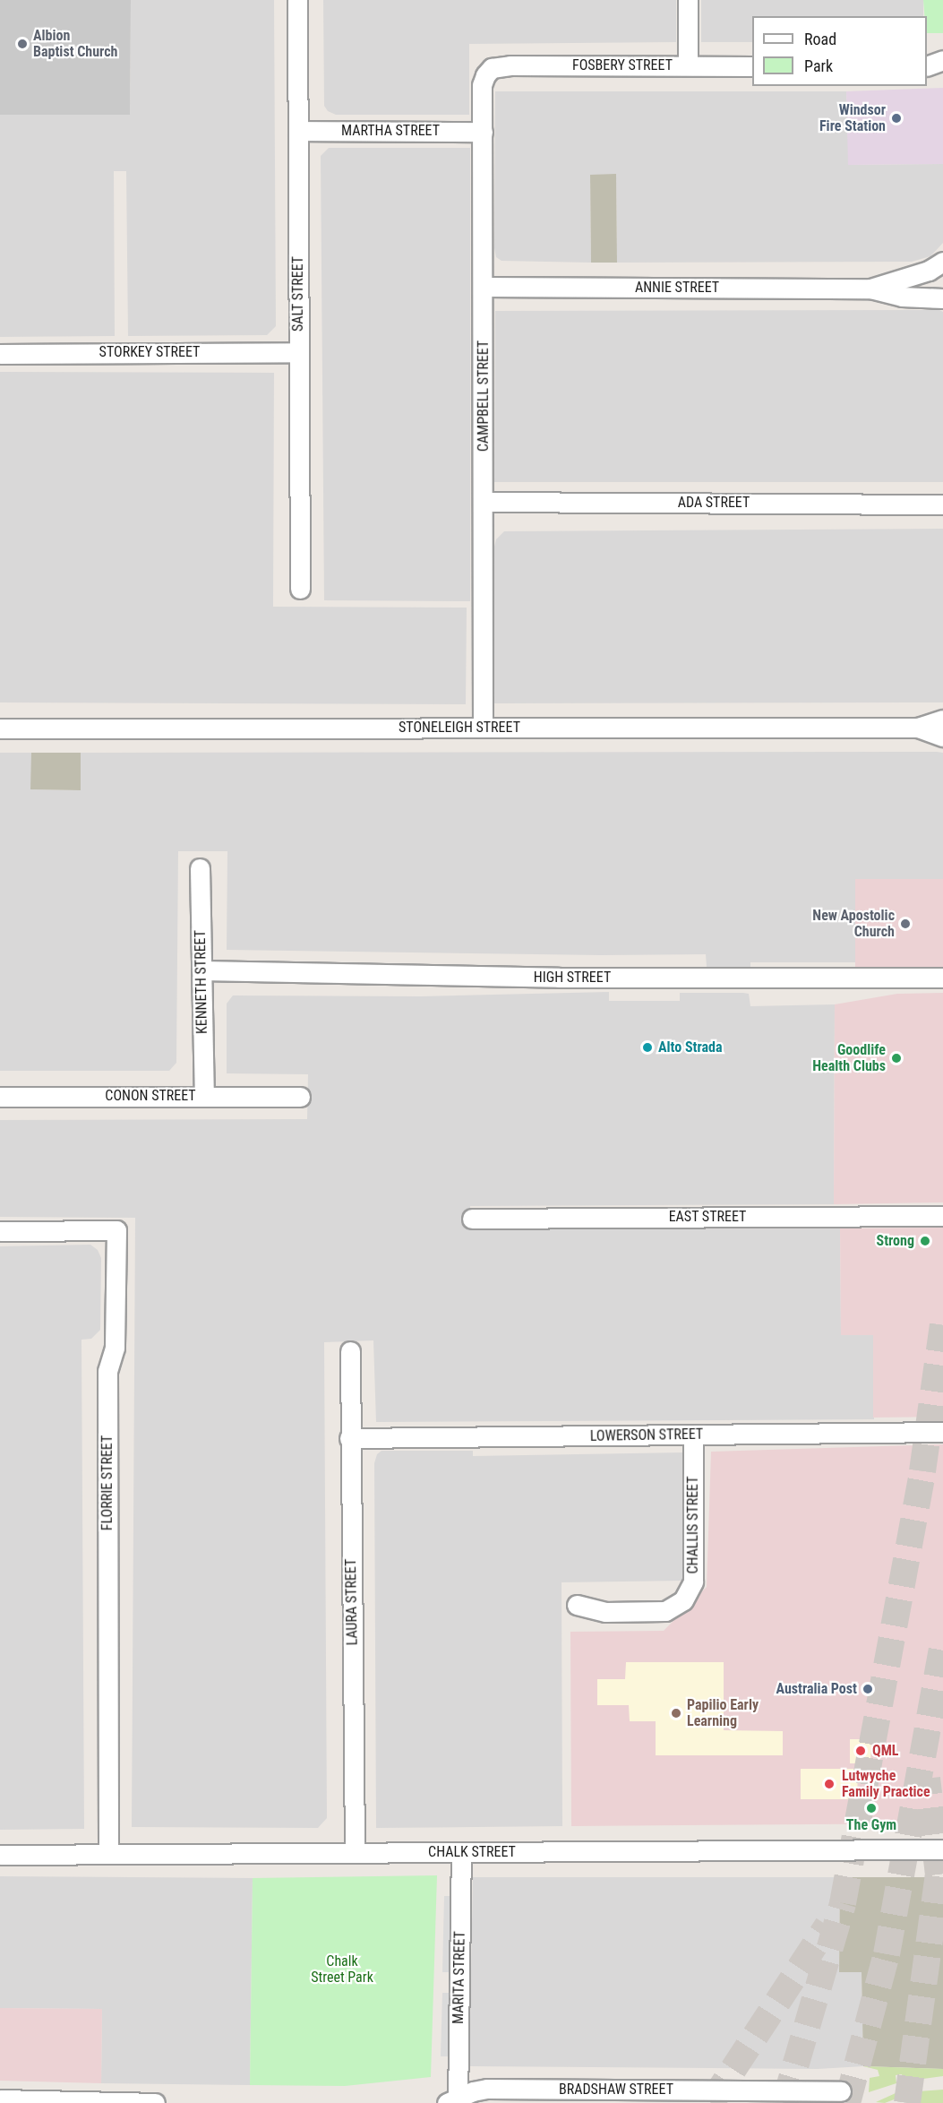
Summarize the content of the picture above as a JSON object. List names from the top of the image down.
{
  "streets": {
    "street": [
      "FOSBERY STREET",
      "MARTHA STREET",
      "ANNIE STREET",
      "SALT STREET",
      "STORKEY STREET",
      "CAMPBELL STREET",
      "ADA STREET",
      "STONELEIGH STREET",
      "HIGH STREET",
      "KENNETH STREET",
      "CONON STREET",
      "EAST STREET",
      "LOWERSON STREET",
      "FLORRIE STREET",
      "CHALLIS STREET",
      "LAURA STREET",
      "CHALK STREET",
      "MARITA STREET",
      "BRADSHAW STREET"
    ]
  },
  "crossings": [
    ["FOSBERY STREET", "CAMPBELL STREET"],
    ["MARTHA STREET", "SALT STREET"],
    ["MARTHA STREET", "CAMPBELL STREET"],
    ["ANNIE STREET", "CAMPBELL STREET"],
    ["SALT STREET", "STORKEY STREET"],
    ["CAMPBELL STREET", "ADA STREET"],
    ["CAMPBELL STREET", "STONELEIGH STREET"],
    ["HIGH STREET", "KENNETH STREET"],
    ["KENNETH STREET", "CONON STREET"],
    ["LOWERSON STREET", "CHALLIS STREET"],
    ["LOWERSON STREET", "LAURA STREET"],
    ["FLORRIE STREET", "CHALK STREET"],
    ["LAURA STREET", "CHALK STREET"],
    ["CHALK STREET", "MARITA STREET"],
    ["MARITA STREET", "BRADSHAW STREET"]
  ],
  "parks": ["Chalk Street Park"],
  "places": [
    "Albion Baptist Church",
    "Windsor Fire Station",
    "New Apostolic Church",
    "Alto Strada",
    "Goodlife Health Clubs",
    "Strong",
    "Australia Post",
    "Papilio Early Learning",
    "QML",
    "Lutwyche Family Practice",
    "The Gym"
  ],
  "legend": ["Road", "Park"]
}
